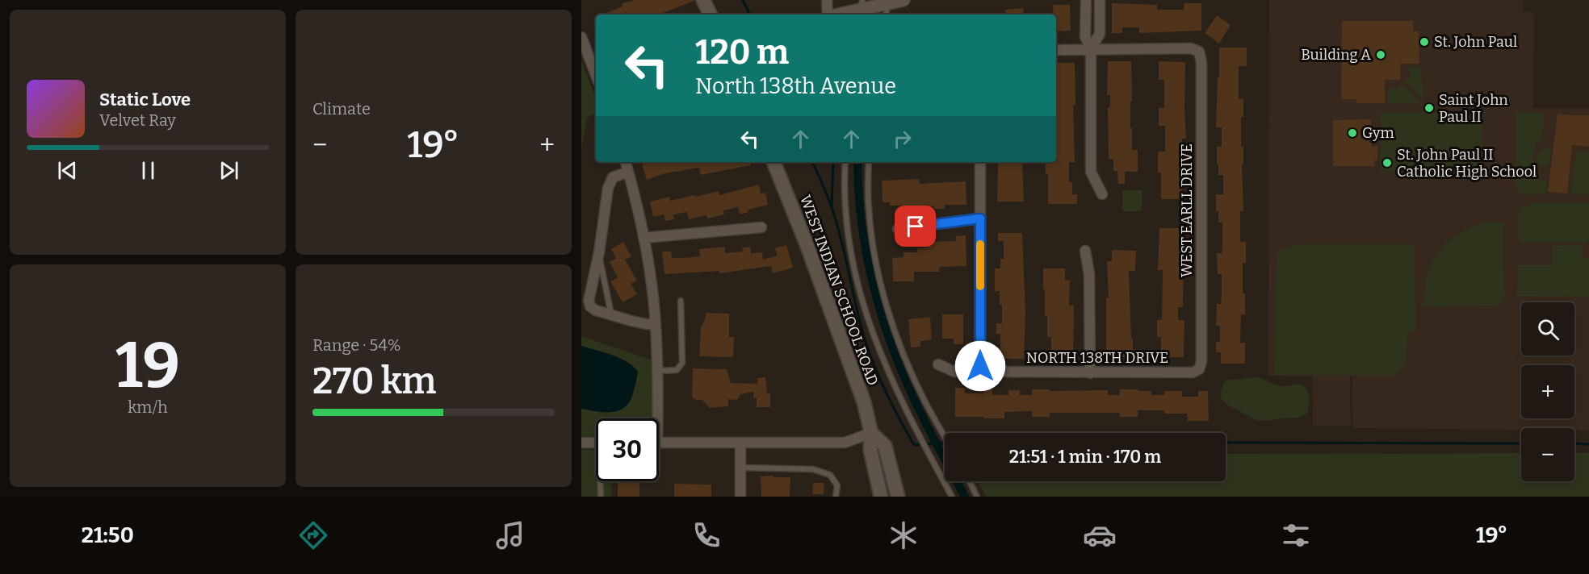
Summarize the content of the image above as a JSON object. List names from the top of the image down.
{
  "streets": {
    "main road": ["WEST INDIAN SCHOOL ROAD"],
    "street": ["WEST EARLL DRIVE", "NORTH 138TH DRIVE"]
  },
  "crossings": [
    ["WEST EARLL DRIVE", "NORTH 138TH DRIVE"]
  ],
  "places": [
    "St. John Paul",
    "Building A",
    "Saint John Paul II",
    "Gym",
    "St. John Paul II Catholic High School"
  ],
  "page": {
    "tile": [
      "Climate",
      ["19", "km/h"],
      ["Range · 54%", "270 km"]
    ],
    "turn": ["120 m", "North 138th Avenue"],
    "song": ["Static Love", "Velvet Ray"],
    "heat": ["−", "19°", "+"],
    "map_buttons": ["+", "−"],
    "limit": "30",
    "trip": "21:51 · 1 min · 170 m",
    "tabs": ["21:50", "19°"]
  }
}
